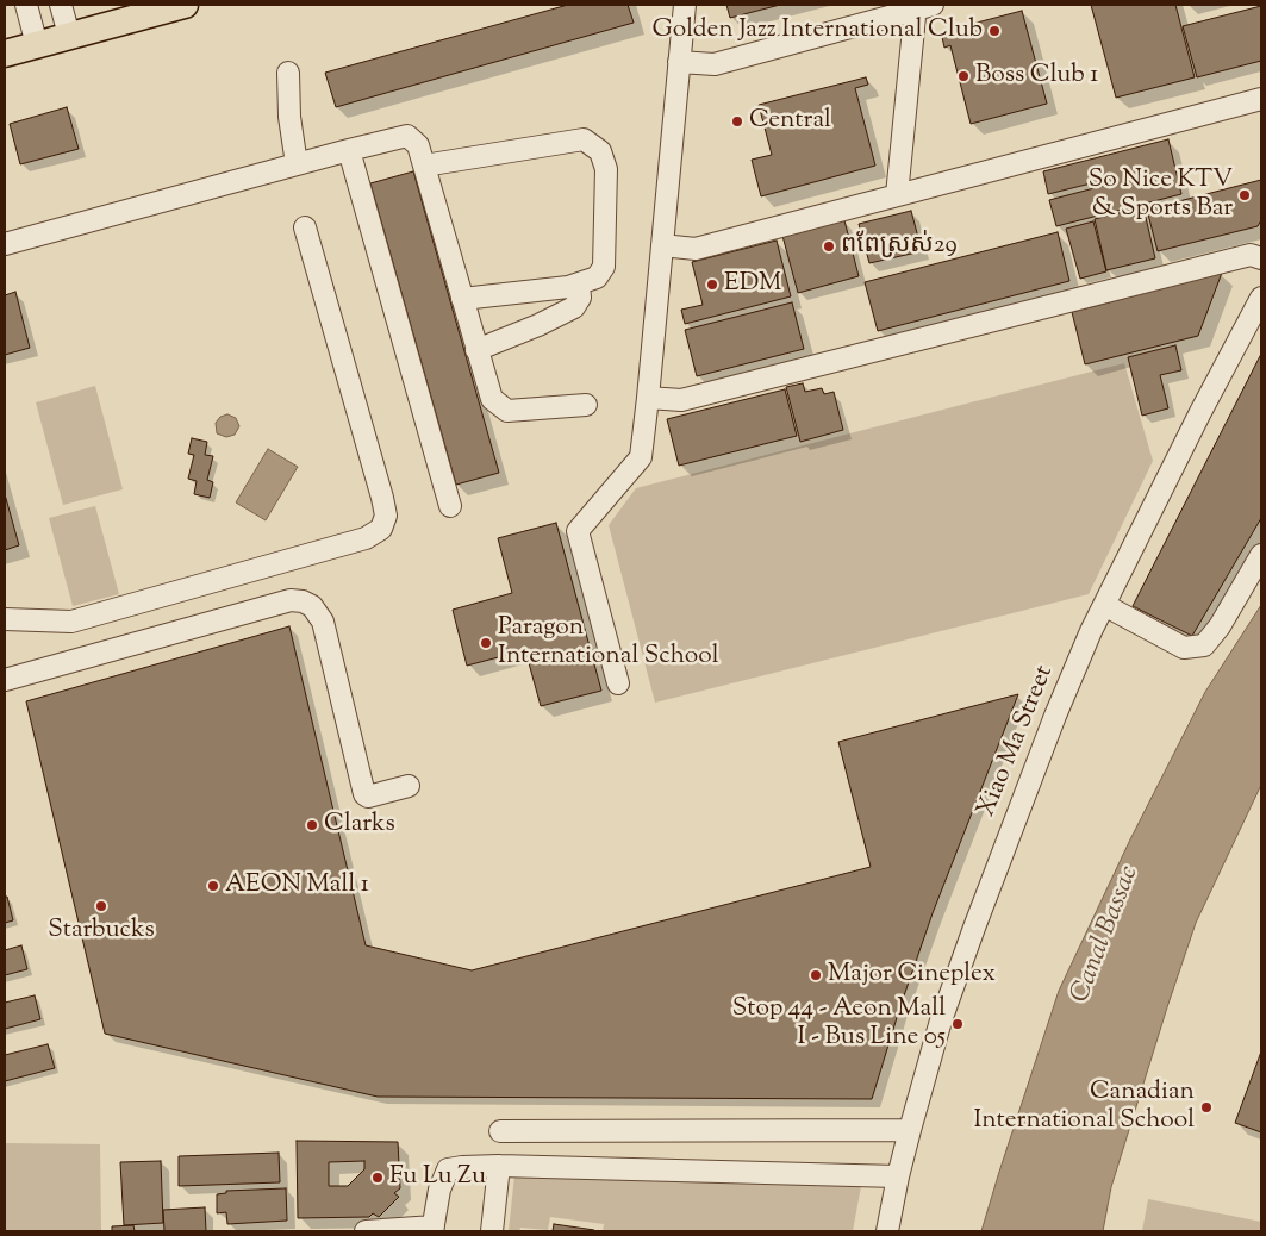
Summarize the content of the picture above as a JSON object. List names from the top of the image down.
{
  "streets": {
    "street": ["Xiao Ma Street"]
  },
  "water": ["Canal Bassac"],
  "places": [
    "Golden Jazz International Club",
    "Boss Club 1",
    "Central",
    "So Nice KTV & Sports Bar",
    "ពពែស្រស់29",
    "EDM",
    "Paragon International School",
    "Clarks",
    "AEON Mall 1",
    "Starbucks",
    "Major Cineplex",
    "Stop 44 - Aeon Mall I - Bus Line 05",
    "Canadian International School",
    "Fu Lu Zu"
  ]
}
